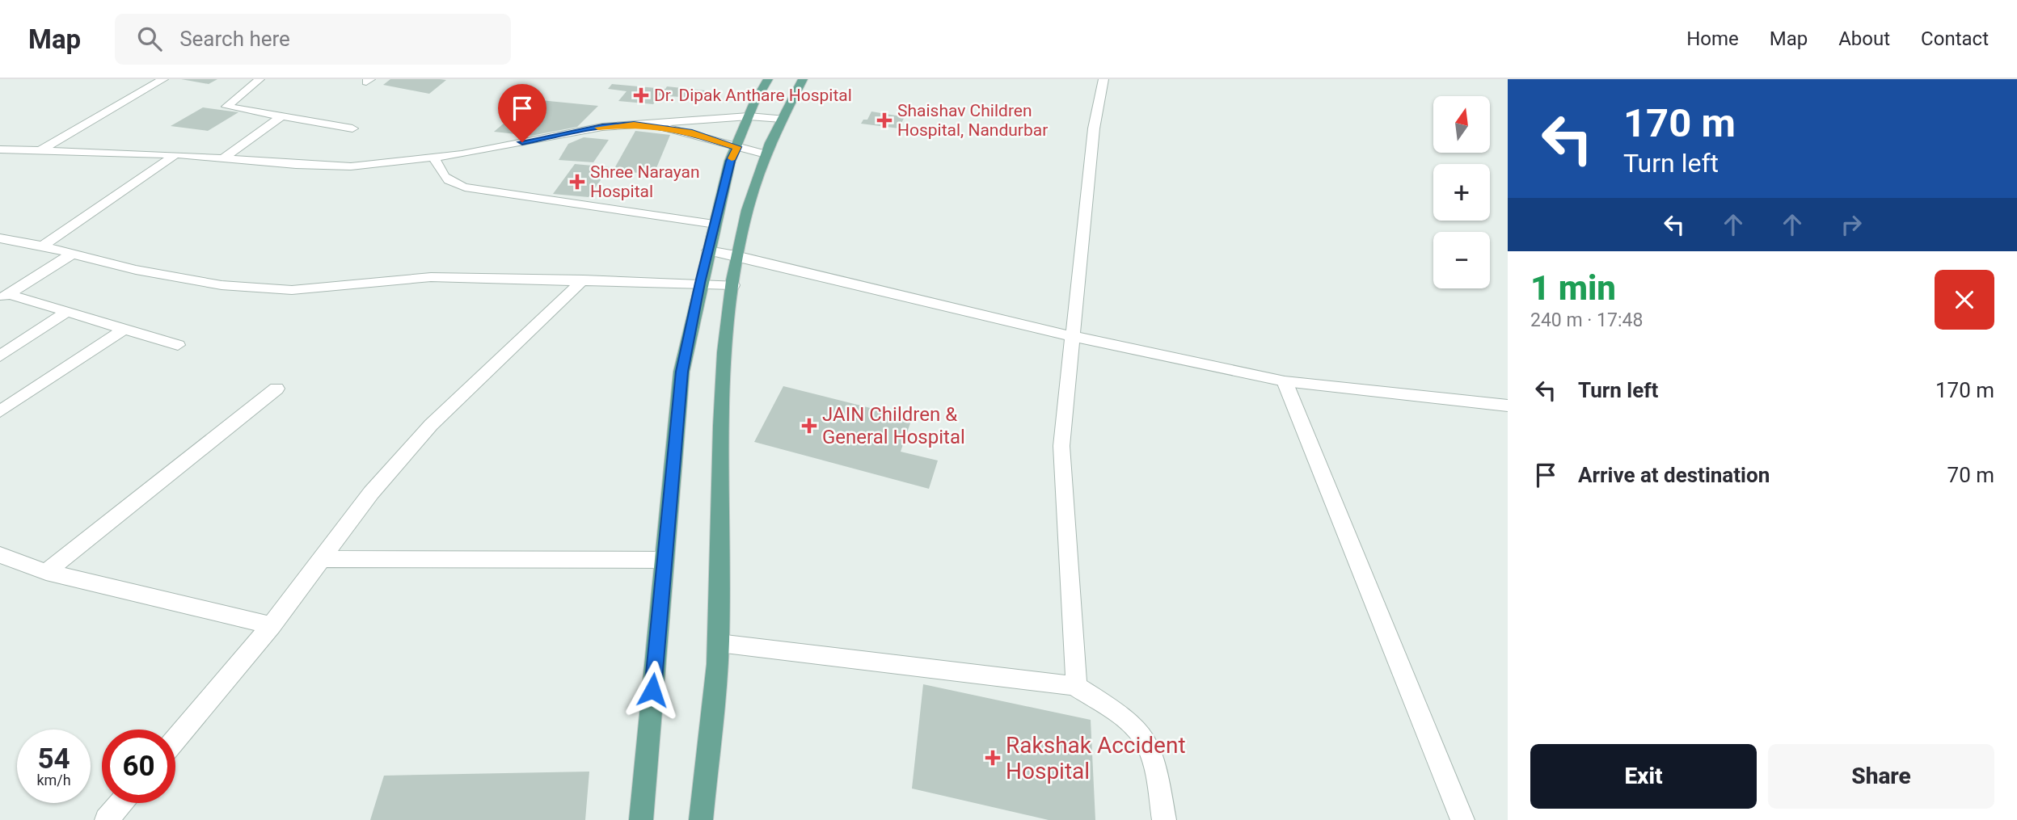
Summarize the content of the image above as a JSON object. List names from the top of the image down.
{
  "places": {
    "health": [
      "Dr. Dipak Anthare Hospital",
      "Shaishav Children Hospital, Nandurbar",
      "Shree Narayan Hospital",
      "JAIN Children & General Hospital",
      "Rakshak Accident Hospital"
    ]
  },
  "north": "top",
  "page": {
    "header": "Map",
    "search": "Search here",
    "nav": [
      "Home",
      "Map",
      "About",
      "Contact"
    ],
    "turn": ["170 m", "Turn left"],
    "map_buttons": ["+", "−"],
    "heading": ["1 min", "240 m · 17:48"],
    "list": [
      {
        "name": "Turn left",
        "value": "170 m"
      },
      {
        "name": "Arrive at destination",
        "value": "70 m"
      }
    ],
    "speed": "54 km/h",
    "limit": "60",
    "buttons": ["Exit", "Share"]
  }
}
